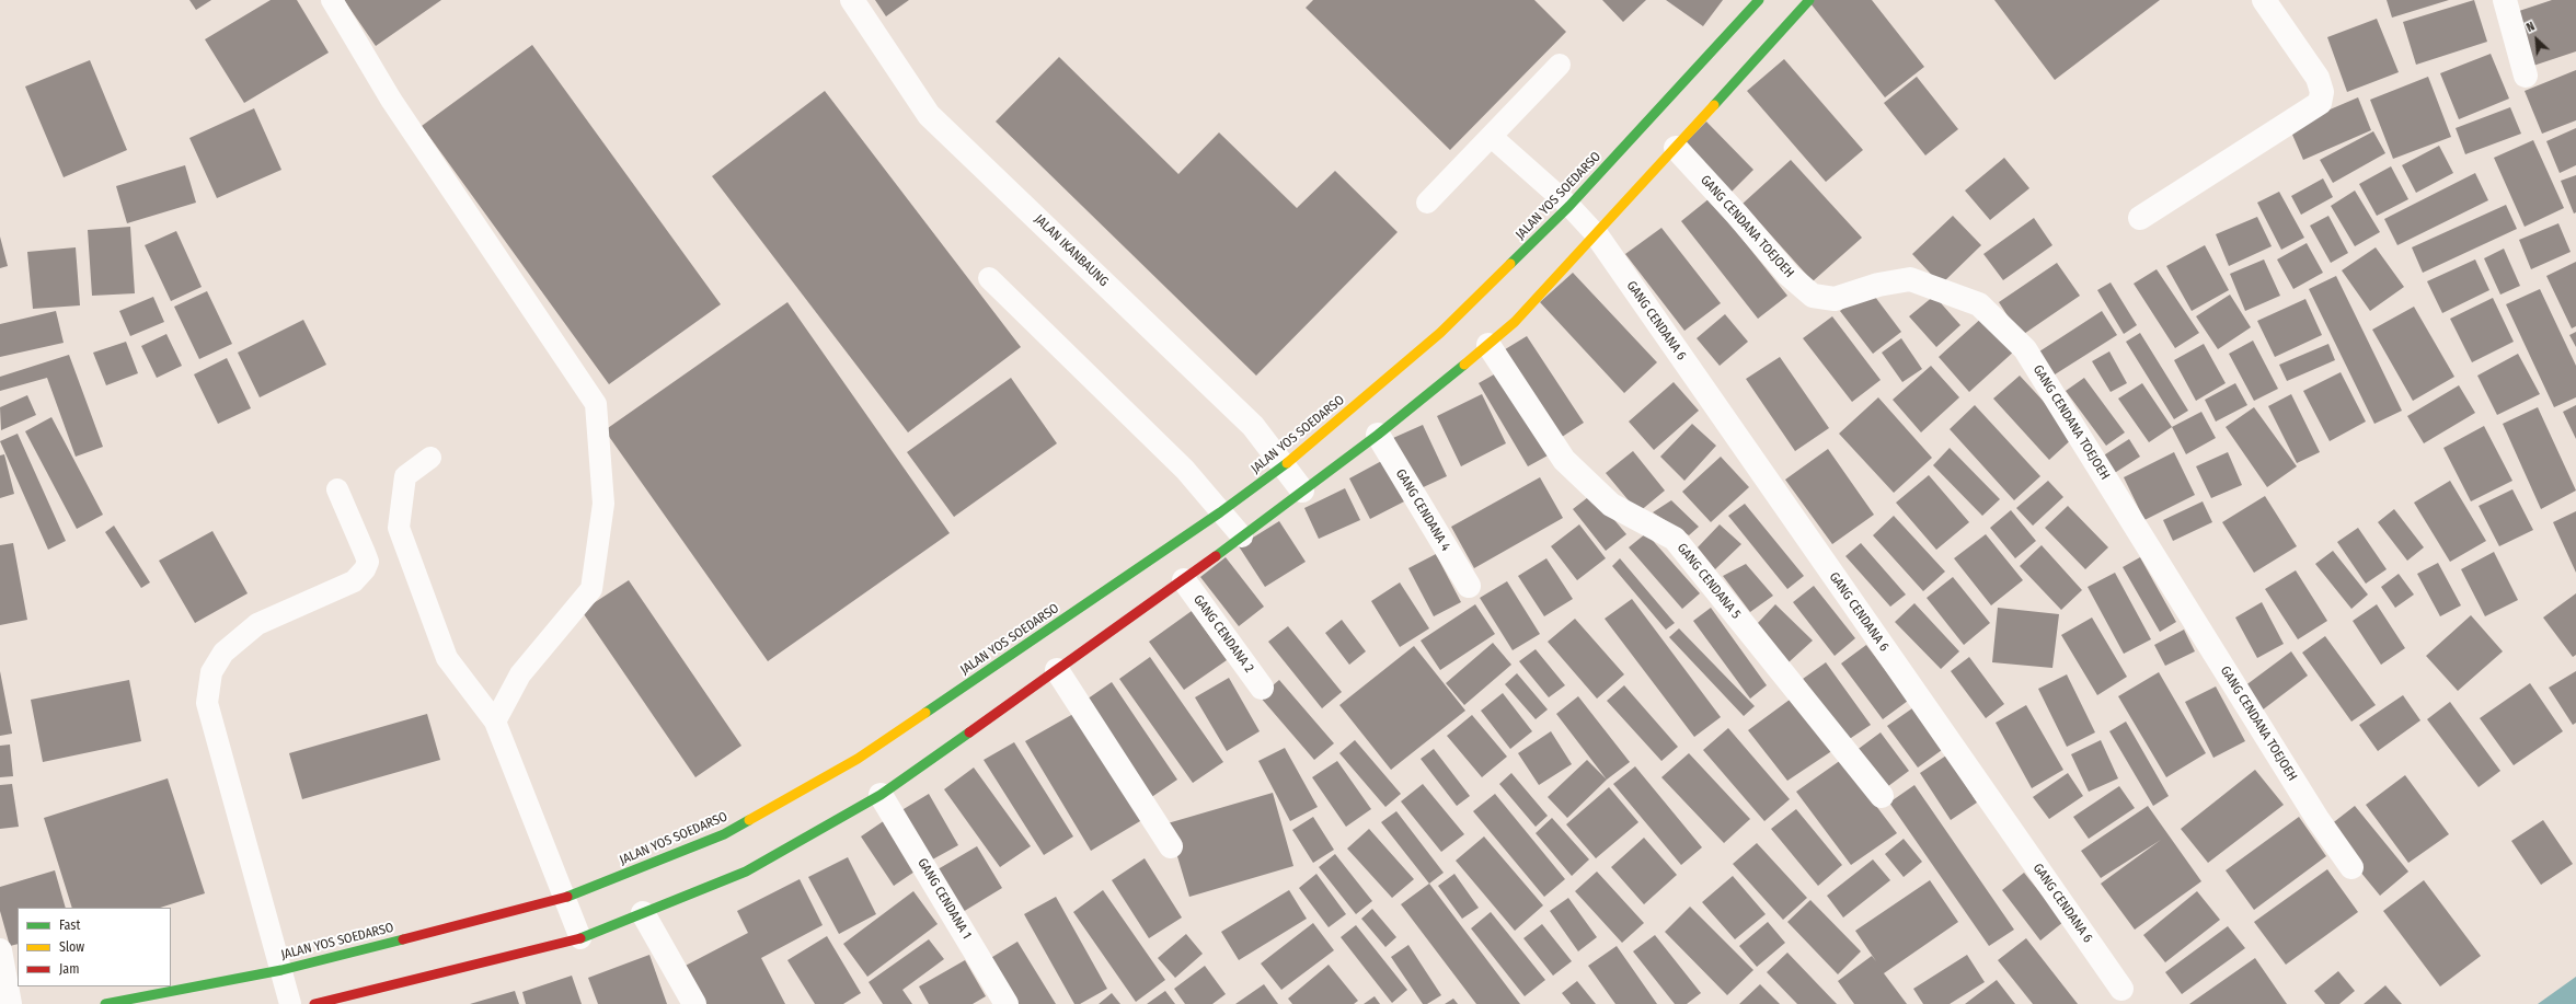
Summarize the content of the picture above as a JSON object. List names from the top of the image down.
{
  "streets": {
    "highway": ["JALAN YOS SOEDARSO"],
    "street": [
      "GANG CENDANA TOEJOEH",
      "JALAN IKANBAUNG",
      "GANG CENDANA 6",
      "GANG CENDANA 4",
      "GANG CENDANA 5",
      "GANG CENDANA 2",
      "GANG CENDANA 1"
    ]
  },
  "crossings": [
    ["JALAN YOS SOEDARSO", "JALAN IKANBAUNG"]
  ],
  "legend": ["Fast", "Slow", "Jam"],
  "north": "top left"
}
